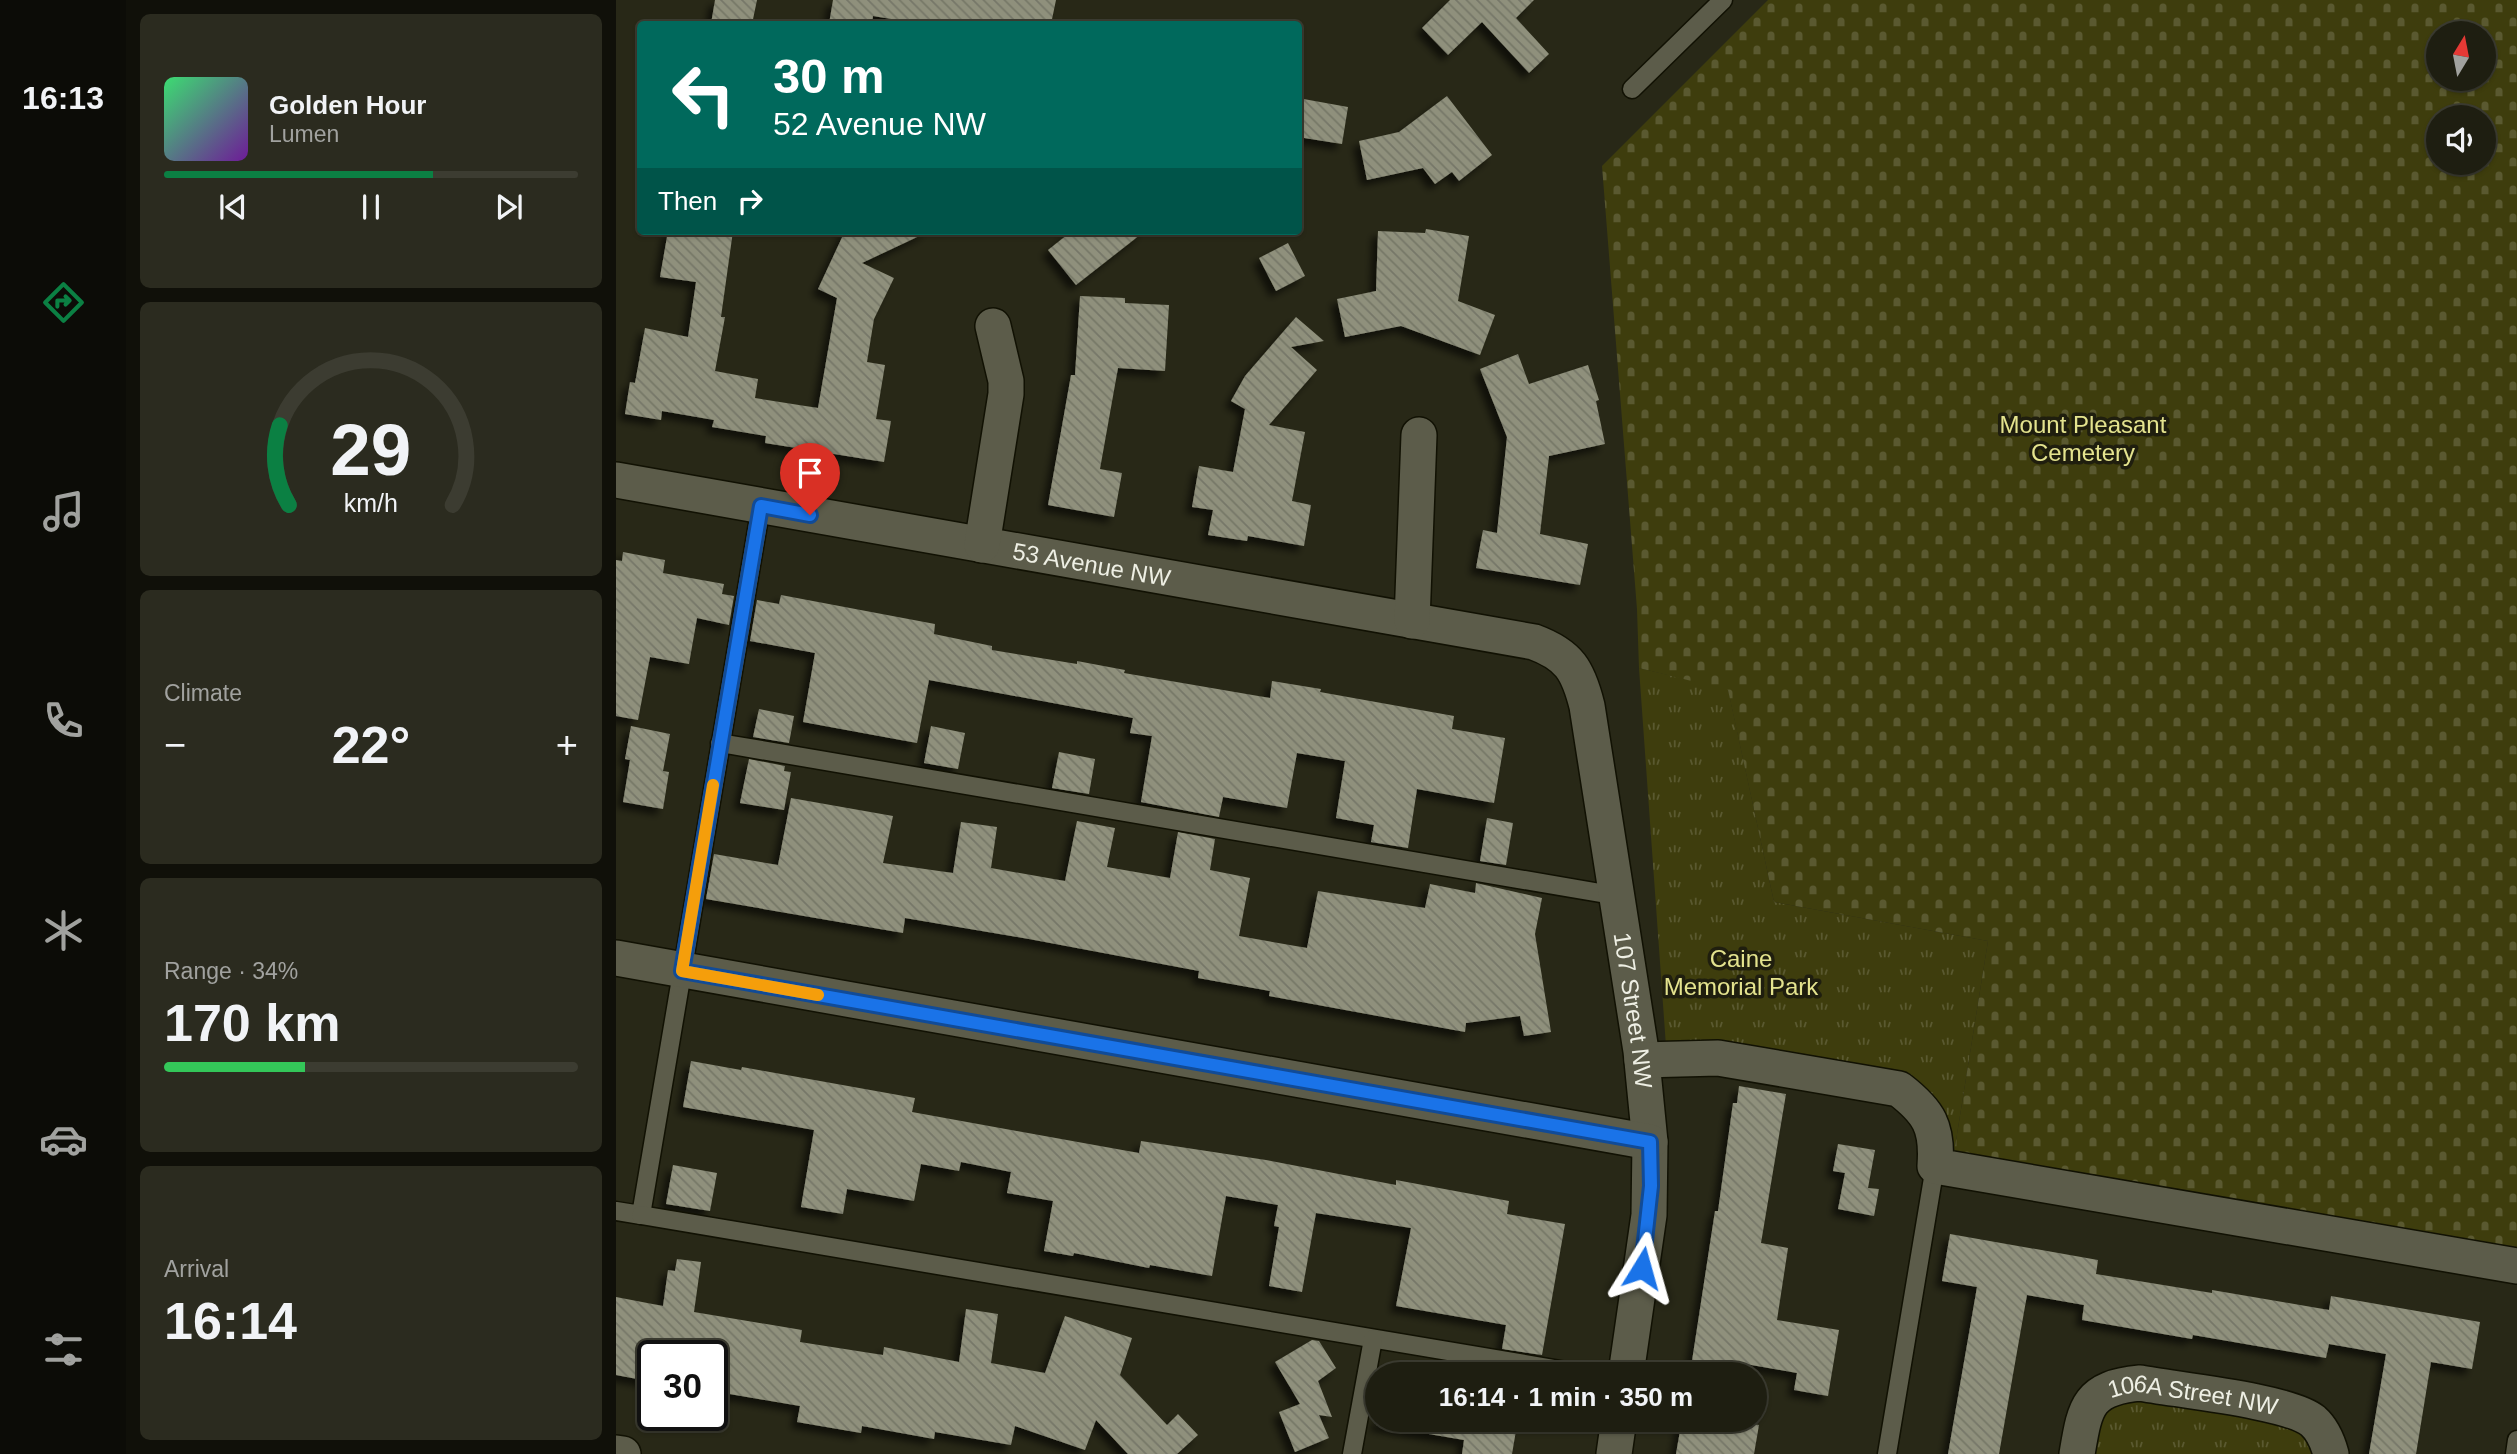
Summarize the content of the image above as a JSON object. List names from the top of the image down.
{
  "streets": {
    "street": ["53 Avenue NW", "107 Street NW", "106A Street NW"]
  },
  "crossings": [
    ["53 Avenue NW", "107 Street NW"]
  ],
  "parks": ["Mount Pleasant Cemetery", "Caine Memorial Park"],
  "north": "top",
  "page": {
    "tabs": "16:13",
    "turn": ["30 m", "52 Avenue NW"],
    "song": ["Golden Hour", "Lumen"],
    "then": "Then",
    "tile": [
      "Climate",
      ["Range · 34%", "170 km"],
      ["Arrival", "16:14"]
    ],
    "heat": ["−", "22°", "+"],
    "limit": "30",
    "trip": "16:14 · 1 min · 350 m",
    "gauge": ["29", "km/h"]
  }
}
